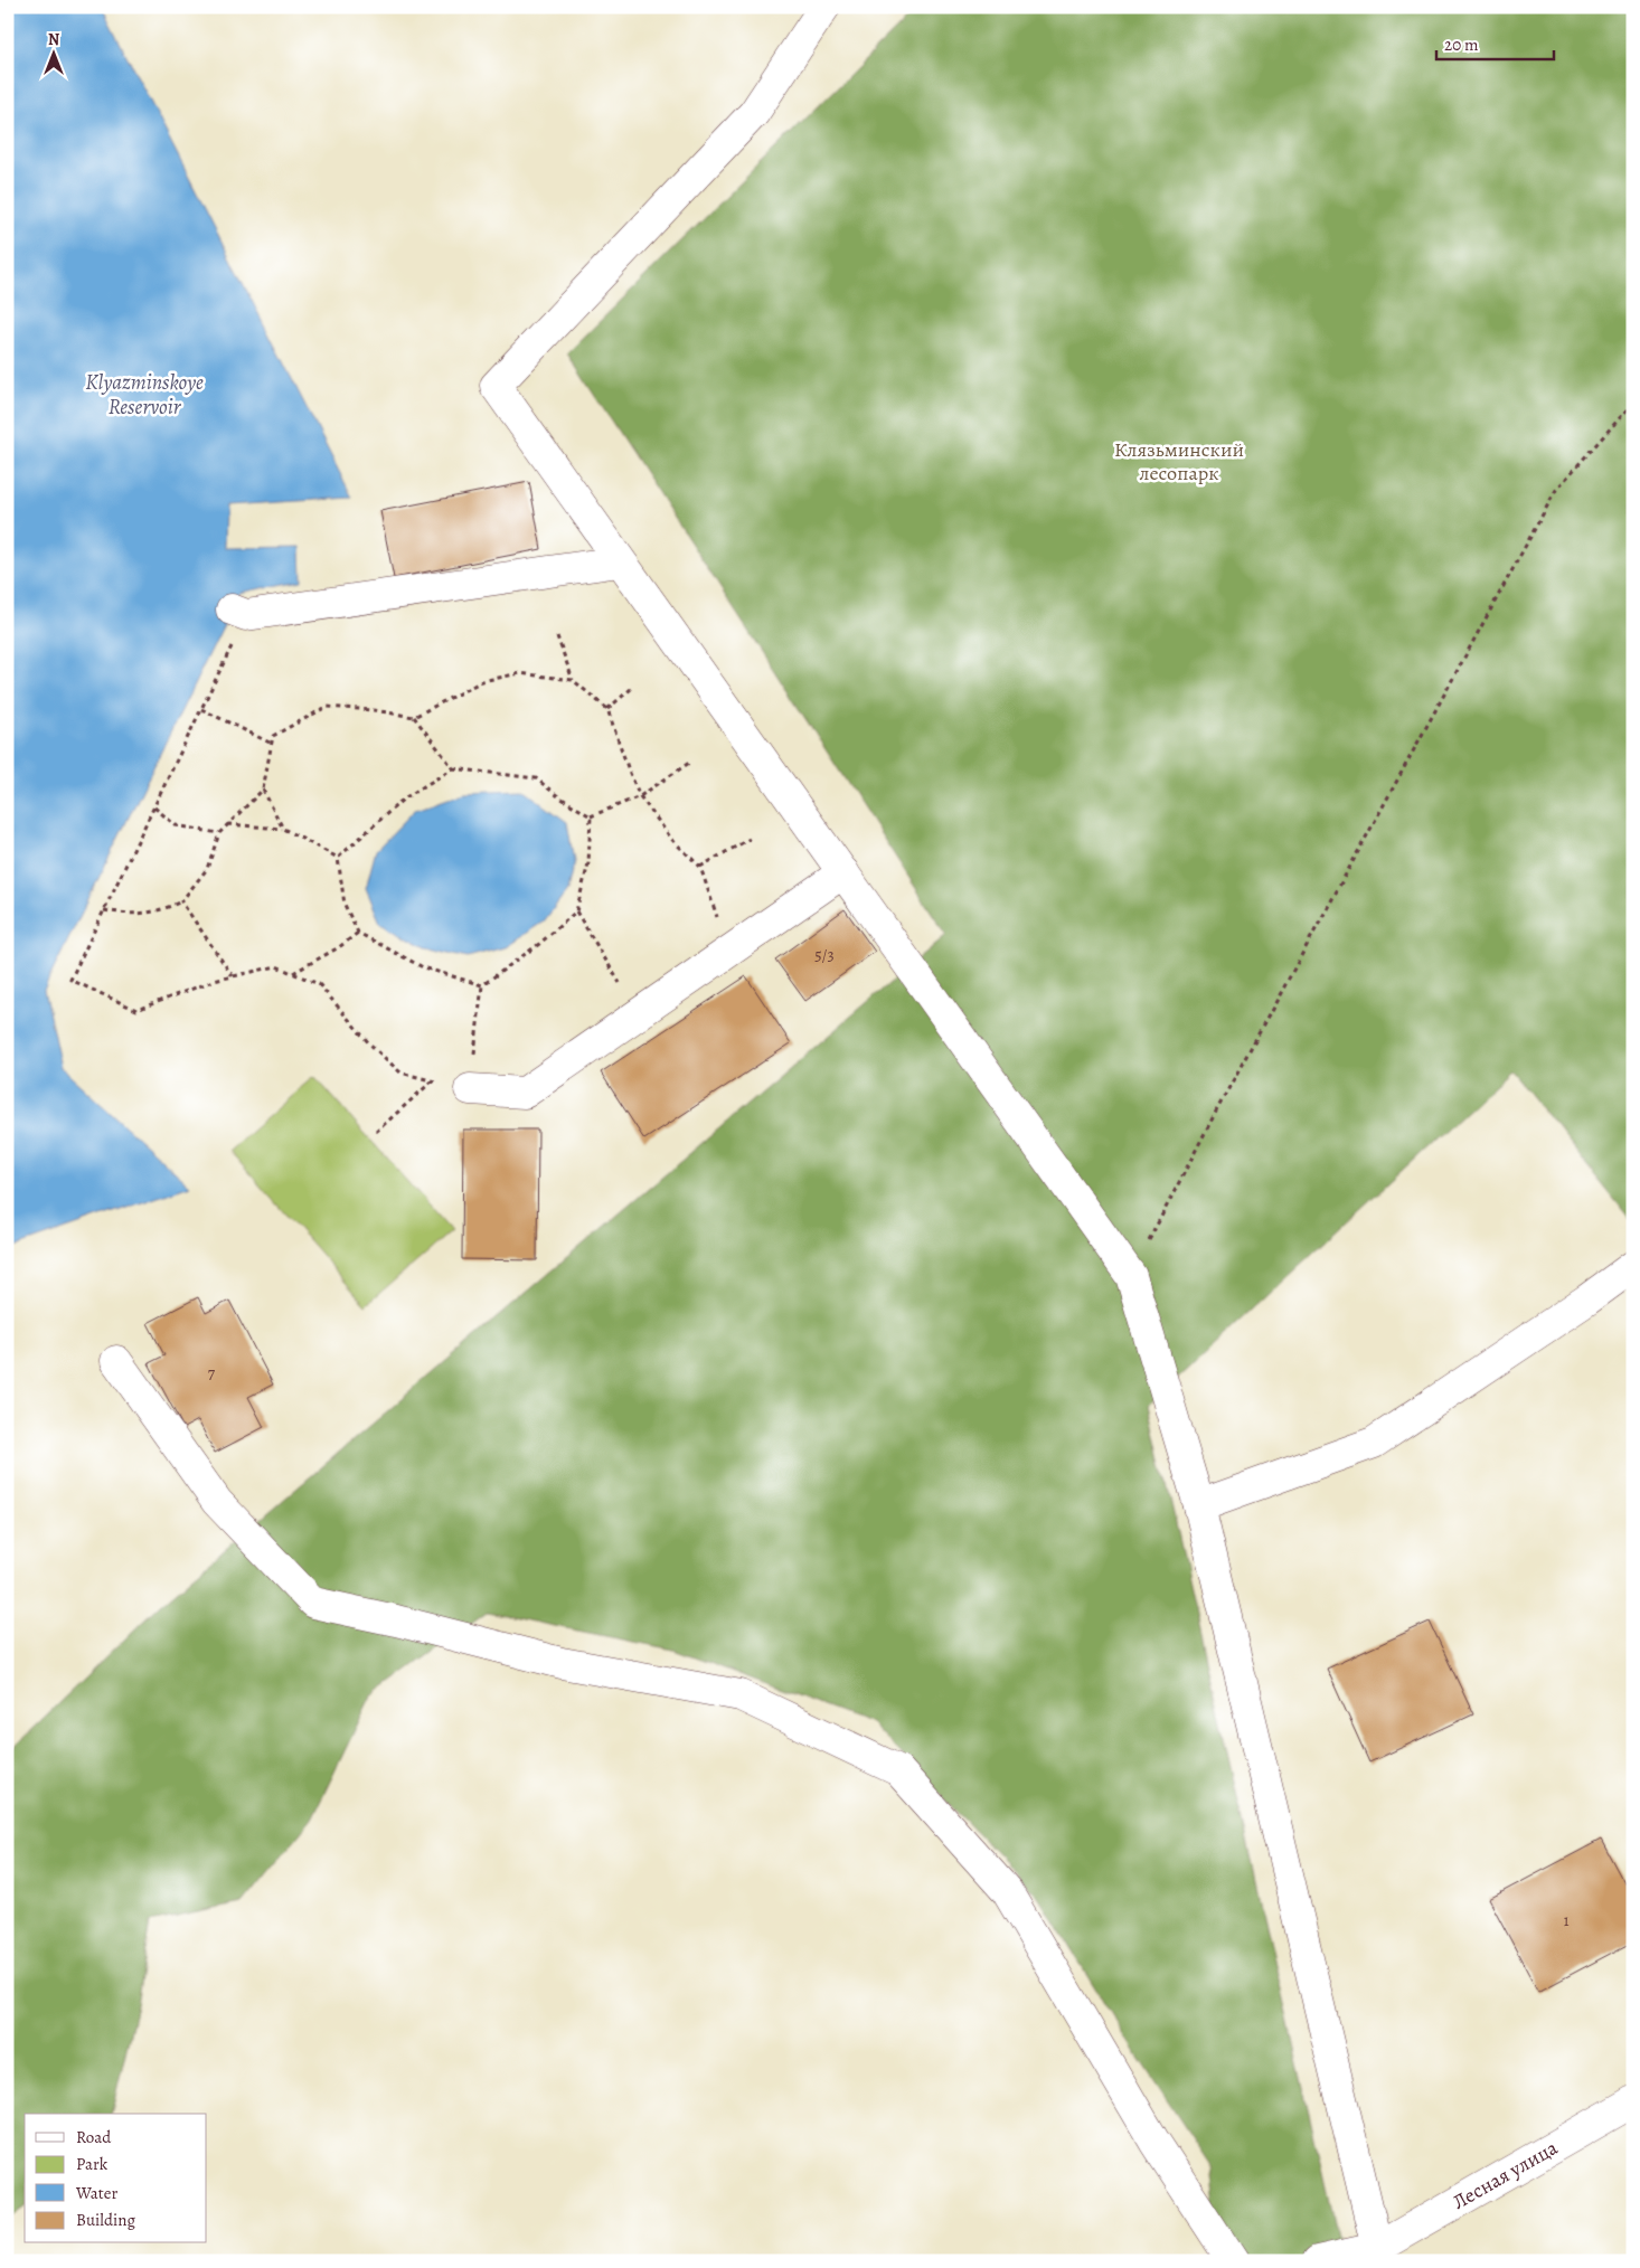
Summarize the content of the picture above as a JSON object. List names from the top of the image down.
{
  "streets": {
    "lane": ["Лесная улица"]
  },
  "water": ["Klyazminskoye Reservoir"],
  "parks": ["Клязьминский лесопарк"],
  "house_numbers": ["5/3", "7", "1"],
  "legend": [
    "Road",
    "Park",
    "Water",
    "Building"
  ],
  "scale_bar": "20 m",
  "north": "top"
}
